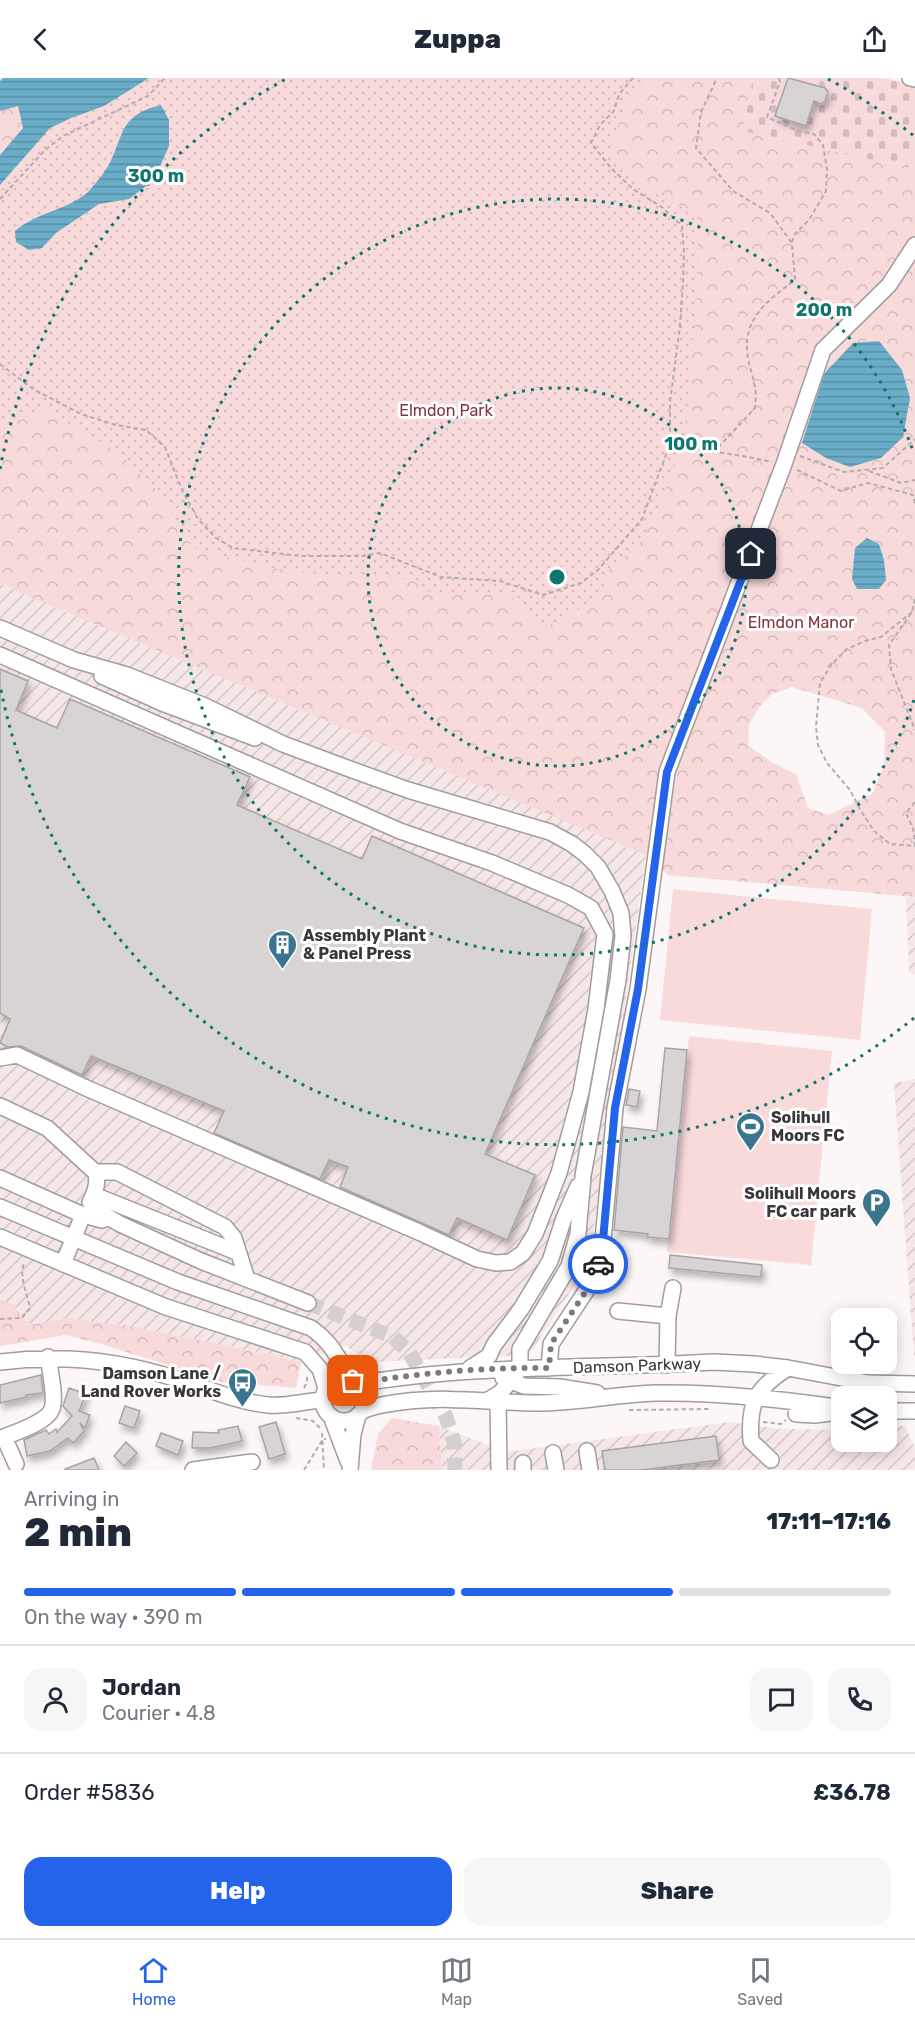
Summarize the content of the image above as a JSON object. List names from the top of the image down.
{
  "streets": {
    "street": ["Damson Parkway"]
  },
  "parks": ["Elmdon Park", "Elmdon Manor"],
  "places": {
    "building": ["Assembly Plant & Panel Press"],
    "sports": ["Solihull Moors FC"],
    "parking": ["Solihull Moors FC car park"],
    "bus stop": ["Damson Lane / Land Rover Works"]
  },
  "page": {
    "header": "Zuppa",
    "heading": ["2 min", "Arriving in", "17:11–17:16"],
    "panel": [
      "Jordan",
      "Courier · 4.8",
      "Order #5836",
      "£36.78"
    ],
    "bar": "On the way · 390 m",
    "buttons": ["Help", "Share"],
    "tabs": ["Home", "Map", "Saved"]
  },
  "rings": ["300 m", "200 m", "100 m"]
}
